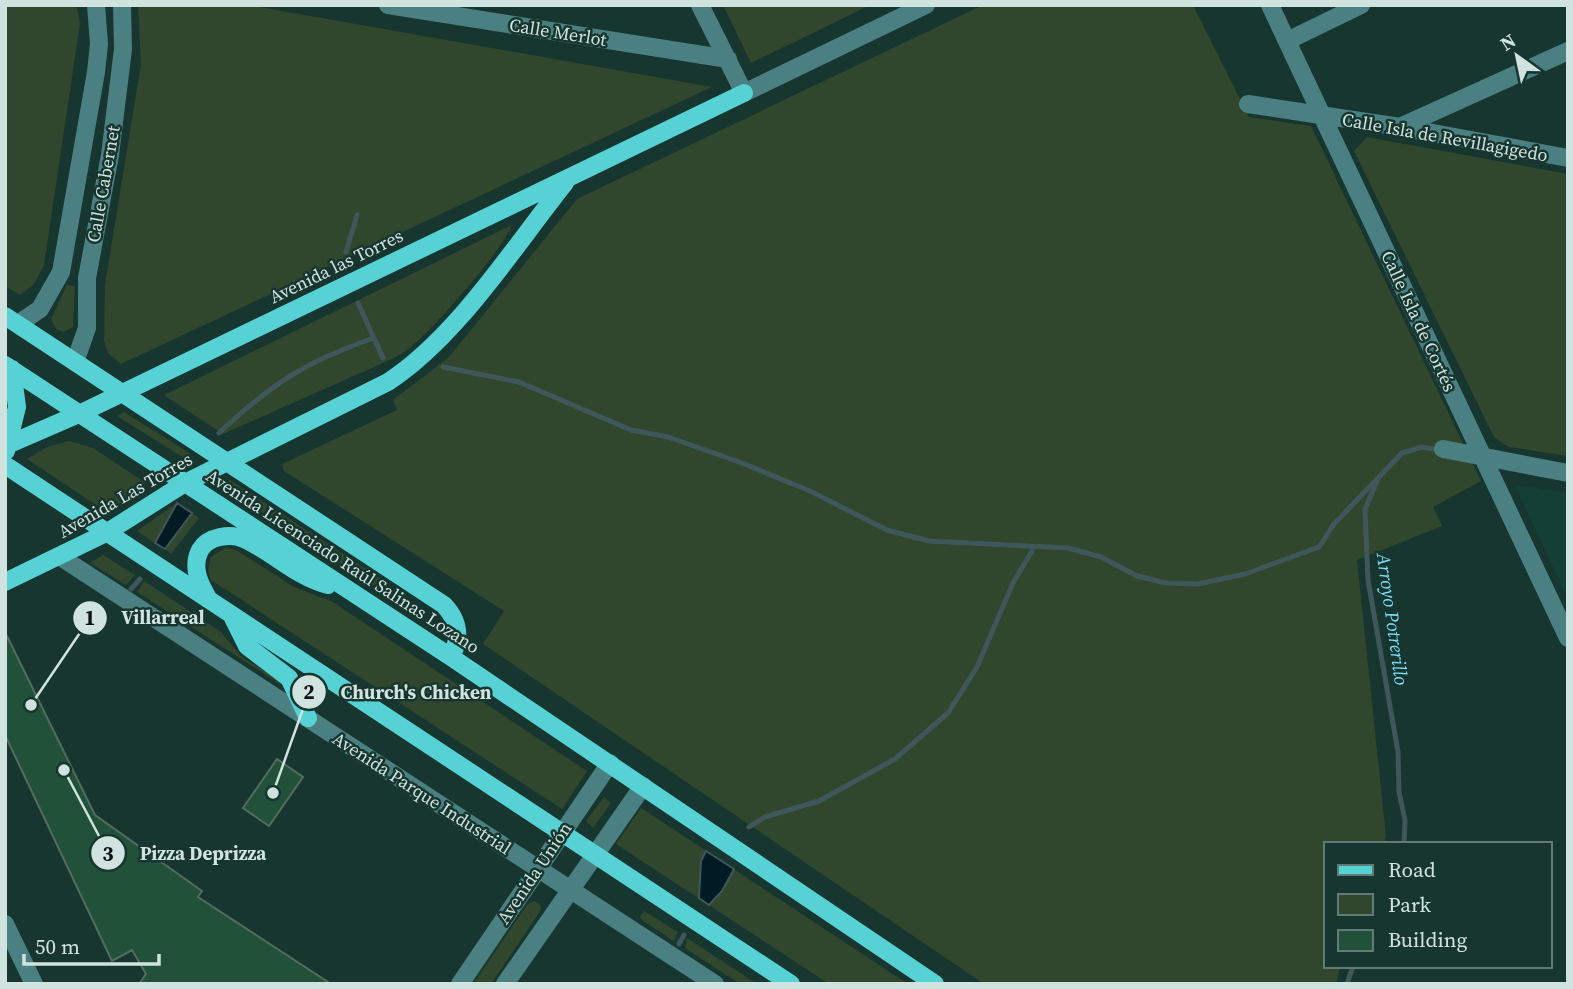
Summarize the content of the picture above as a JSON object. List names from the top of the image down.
{
  "streets": {
    "main road": ["Avenida las Torres", "Avenida Las Torres", "Avenida Licenciado Raúl Salinas Lozano"],
    "street": [
      "Calle Merlot",
      "Calle Isla de Revillagigedo",
      "Calle Cabernet",
      "Calle Isla de Cortés",
      "Avenida Parque Industrial",
      "Avenida Unión"
    ]
  },
  "crossings": [
    ["Calle Isla de Revillagigedo", "Calle Isla de Cortés"],
    ["Avenida las Torres", "Avenida Las Torres"],
    ["Avenida Las Torres", "Avenida Licenciado Raúl Salinas Lozano"],
    ["Avenida Las Torres", "Avenida Parque Industrial"],
    ["Avenida Licenciado Raúl Salinas Lozano", "Avenida Unión"],
    ["Avenida Parque Industrial", "Avenida Unión"]
  ],
  "water": ["Arroyo Potrerillo"],
  "places": ["Villarreal", "Pizza Deprizza", "Church's Chicken"],
  "legend": ["Road", "Park", "Building"],
  "scale_bar": "50 m",
  "north": "top left"
}
